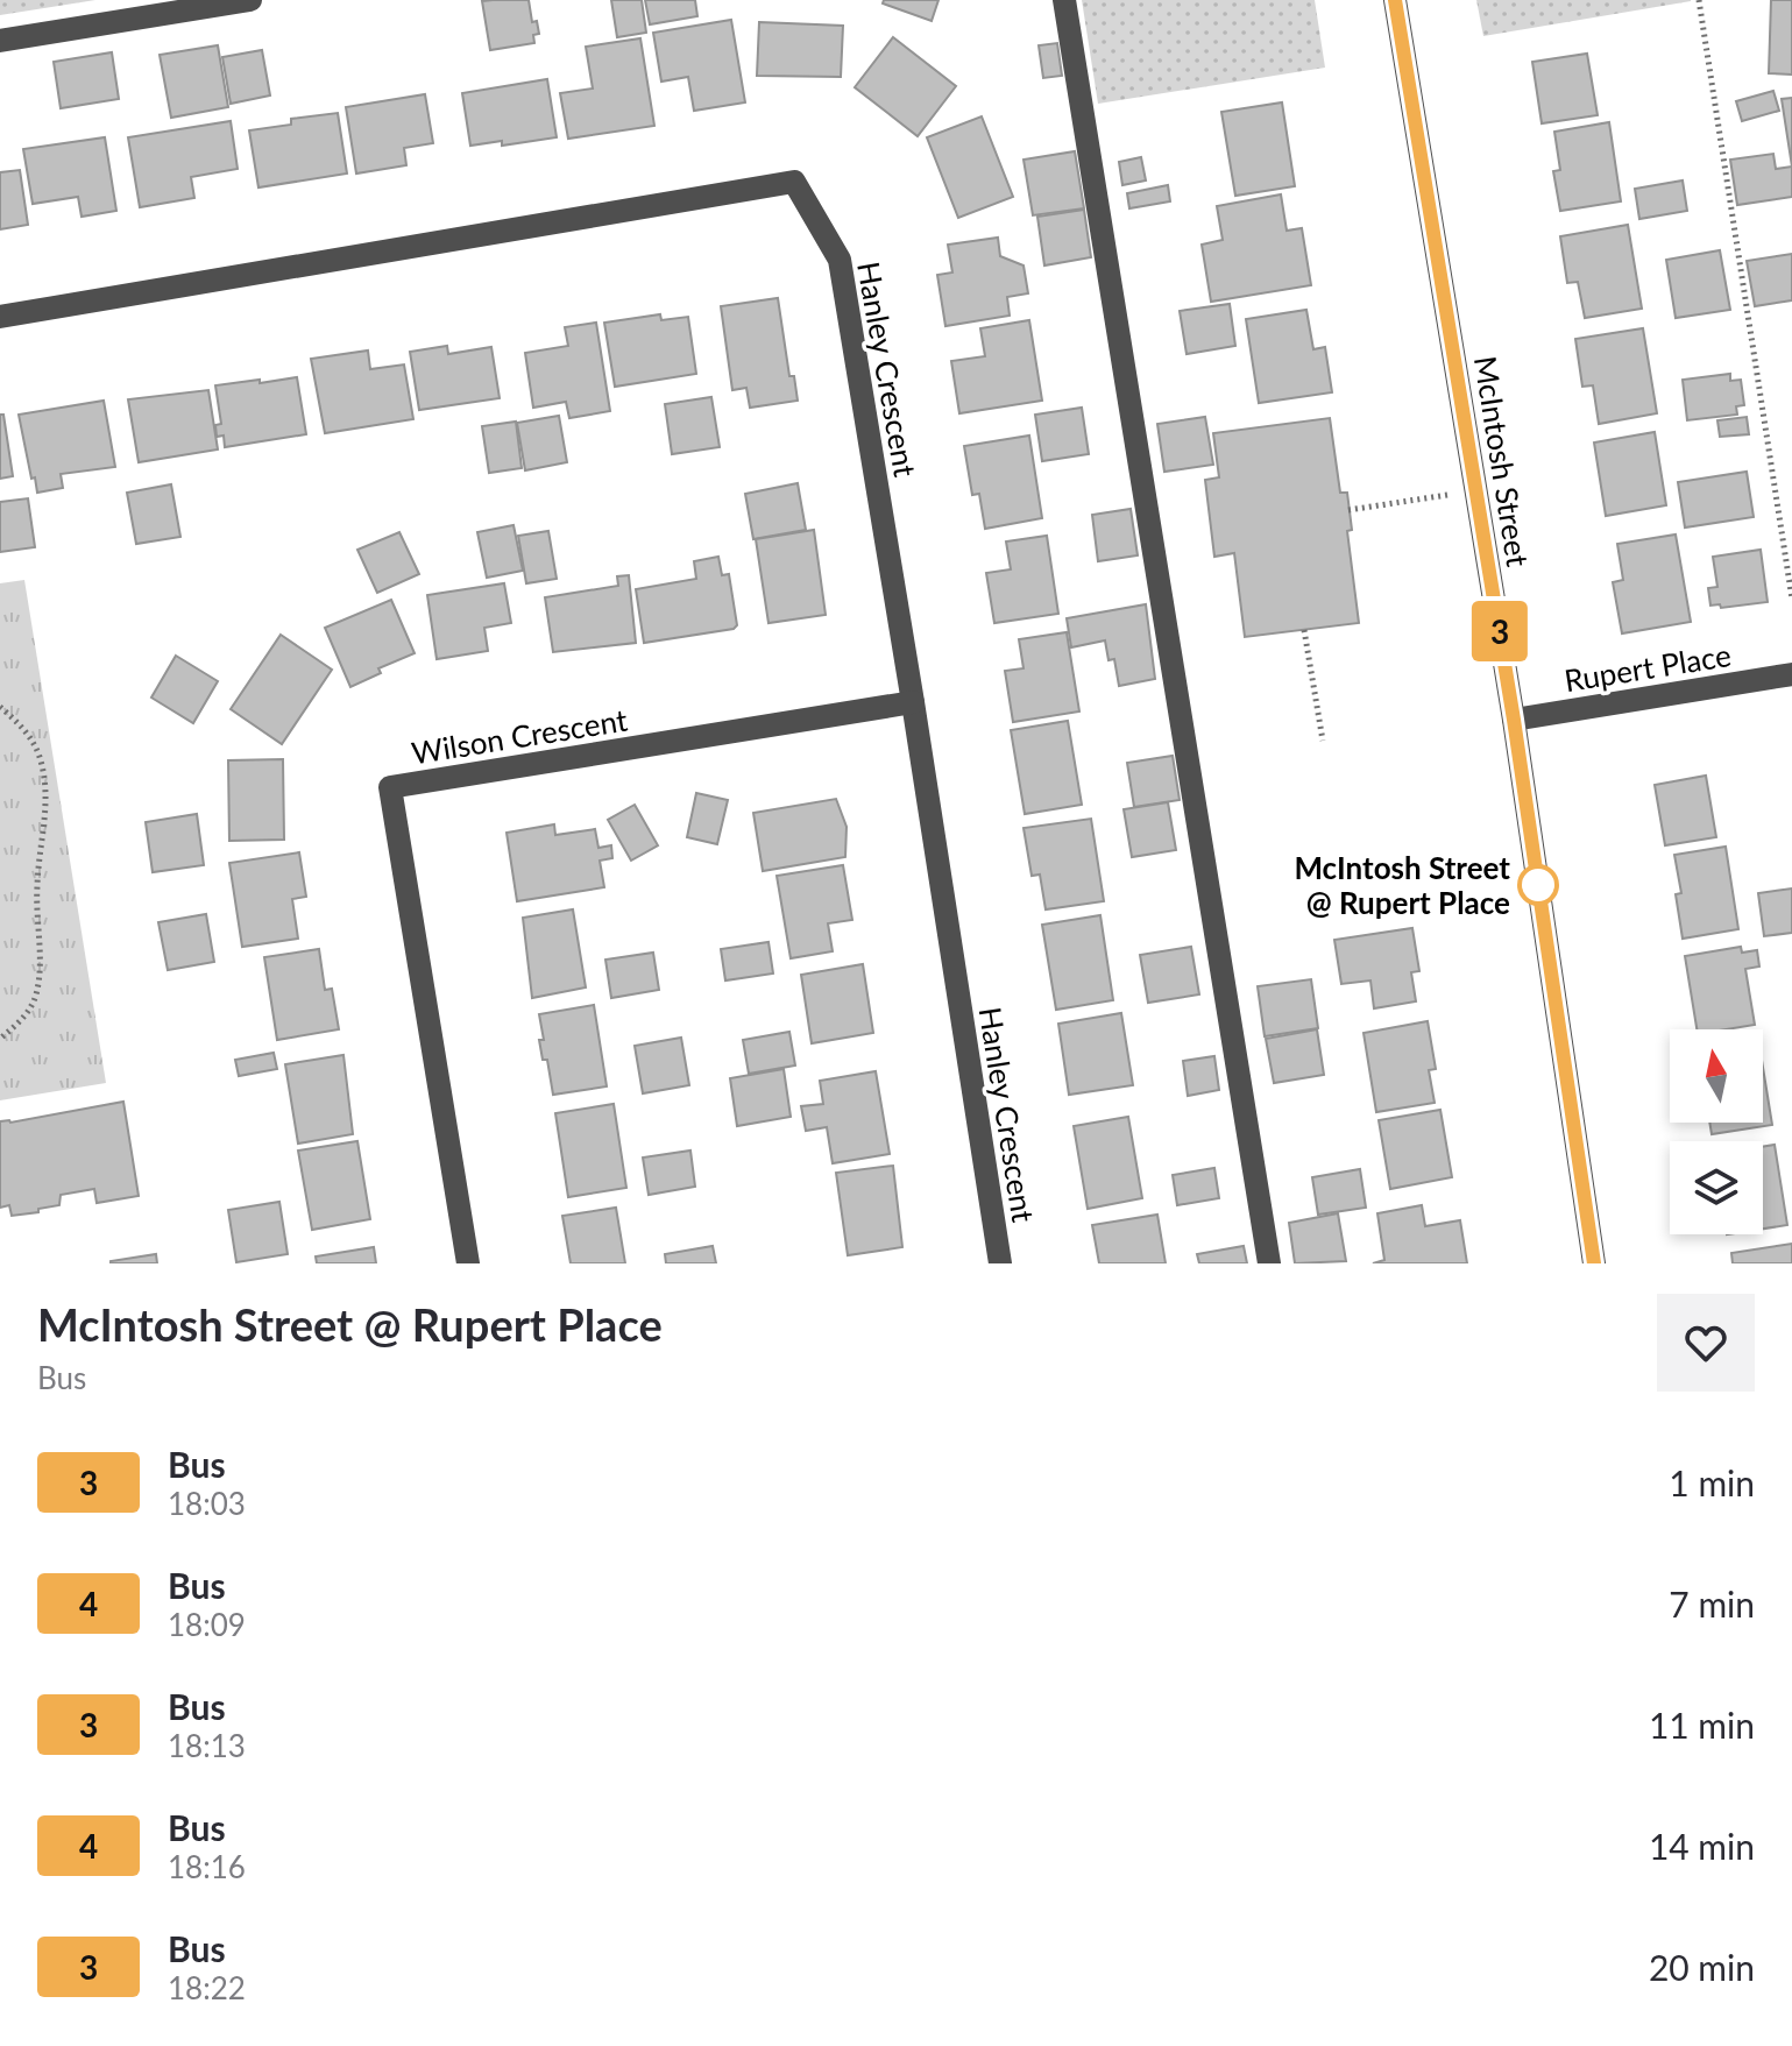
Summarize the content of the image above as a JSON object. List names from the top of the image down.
{
  "streets": {
    "street": [
      "Hanley Crescent",
      "McIntosh Street",
      "Rupert Place",
      "Wilson Crescent"
    ]
  },
  "crossings": [
    ["Hanley Crescent", "Wilson Crescent"],
    ["McIntosh Street", "Rupert Place"]
  ],
  "places": ["McIntosh Street @ Rupert Place"],
  "lines": ["bus line 3"],
  "north": "top",
  "page": {
    "on_map": "3",
    "heading": ["McIntosh Street @ Rupert Place", "Bus"],
    "list": [
      {
        "mark": "3",
        "name": "Bus",
        "note": "18:03",
        "value": "1 min"
      },
      {
        "mark": "4",
        "name": "Bus",
        "note": "18:09",
        "value": "7 min"
      },
      {
        "mark": "3",
        "name": "Bus",
        "note": "18:13",
        "value": "11 min"
      },
      {
        "mark": "4",
        "name": "Bus",
        "note": "18:16",
        "value": "14 min"
      },
      {
        "mark": "3",
        "name": "Bus",
        "note": "18:22",
        "value": "20 min"
      }
    ]
  }
}
